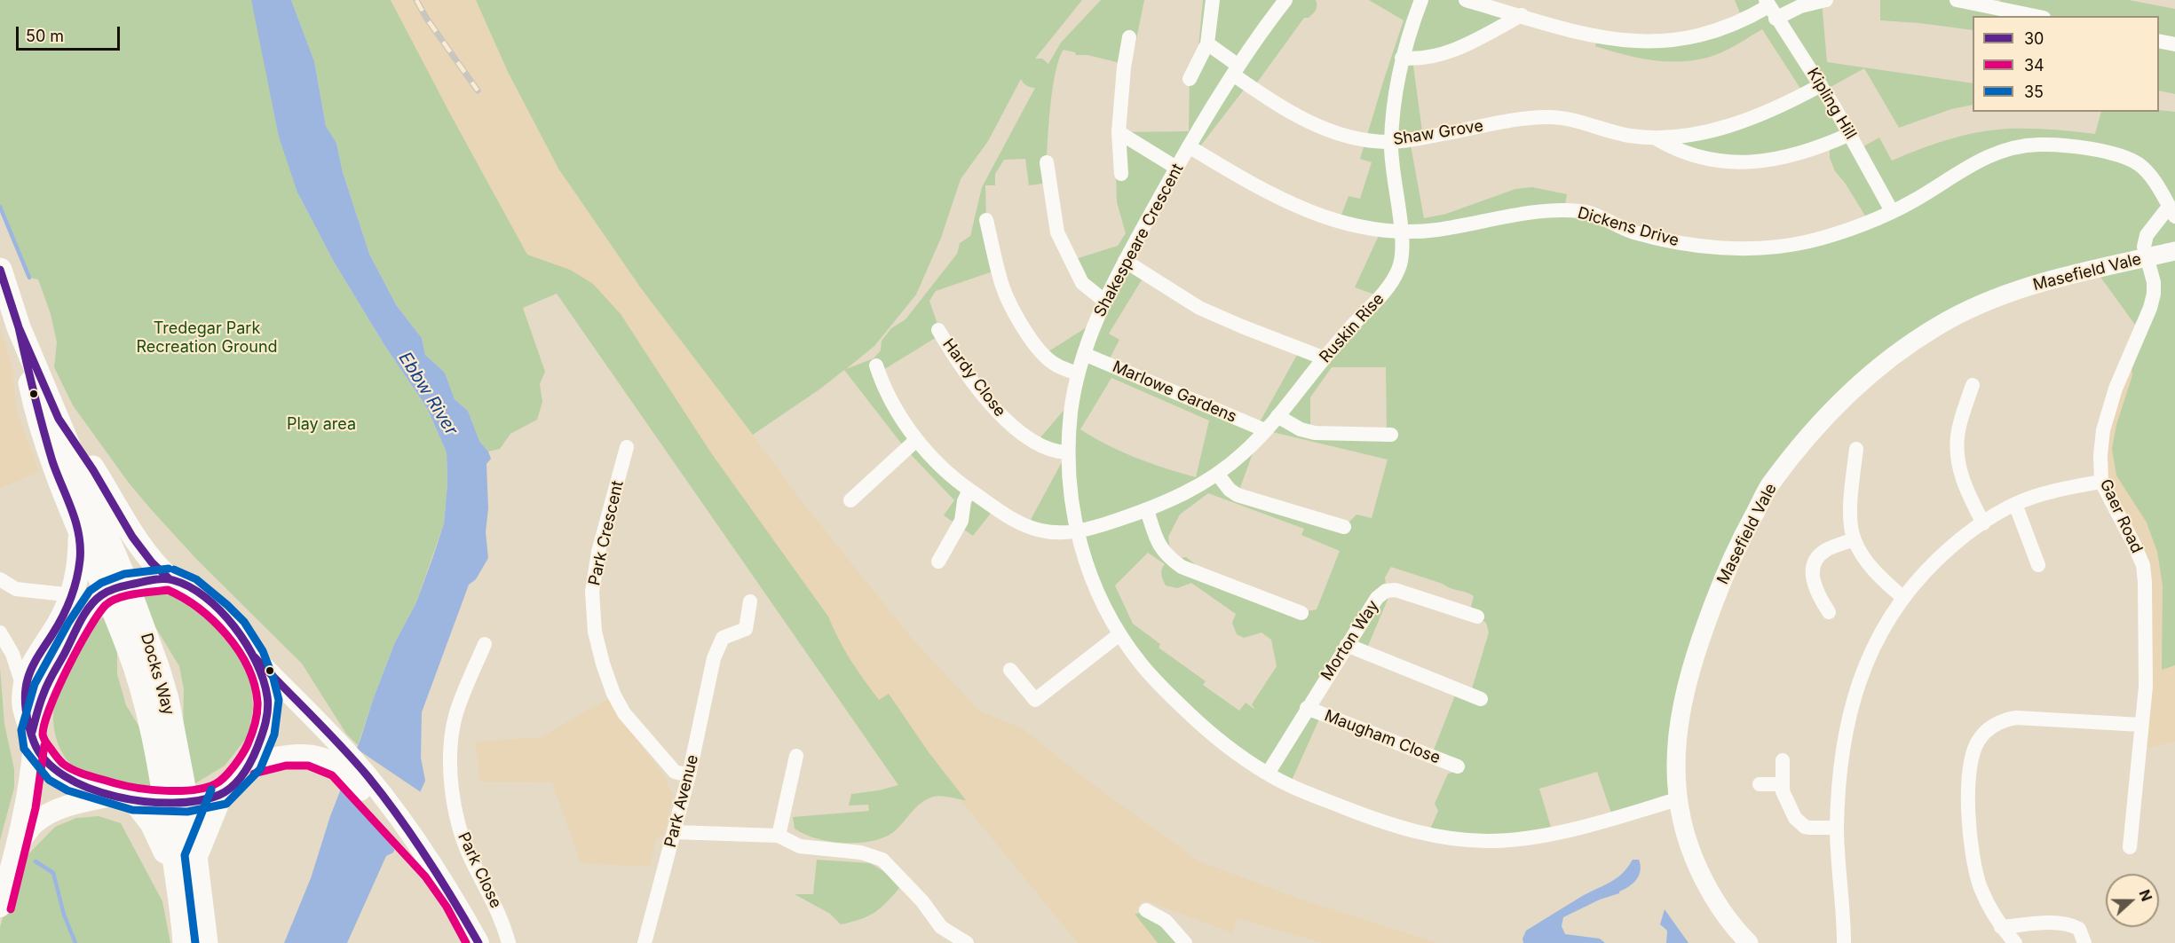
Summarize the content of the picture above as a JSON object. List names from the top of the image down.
{
  "streets": {
    "main road": ["Docks Way"],
    "street": [
      "Kipling Hill",
      "Shaw Grove",
      "Dickens Drive",
      "Shakespeare Crescent",
      "Masefield Vale",
      "Ruskin Rise",
      "Hardy Close",
      "Marlowe Gardens",
      "Gaer Road",
      "Park Crescent",
      "Morton Way",
      "Maugham Close",
      "Park Avenue",
      "Park Close"
    ]
  },
  "crossings": [
    ["Kipling Hill", "Shaw Grove"],
    ["Kipling Hill", "Dickens Drive"],
    ["Shaw Grove", "Shakespeare Crescent"],
    ["Shaw Grove", "Ruskin Rise"],
    ["Dickens Drive", "Shakespeare Crescent"],
    ["Dickens Drive", "Masefield Vale"],
    ["Dickens Drive", "Ruskin Rise"],
    ["Dickens Drive", "Gaer Road"],
    ["Shakespeare Crescent", "Masefield Vale"],
    ["Shakespeare Crescent", "Ruskin Rise"],
    ["Shakespeare Crescent", "Hardy Close"],
    ["Shakespeare Crescent", "Marlowe Gardens"],
    ["Shakespeare Crescent", "Morton Way"],
    ["Masefield Vale", "Gaer Road"],
    ["Ruskin Rise", "Marlowe Gardens"],
    ["Park Crescent", "Park Avenue"],
    ["Morton Way", "Maugham Close"]
  ],
  "water": ["Ebbw River"],
  "parks": ["Tredegar Park Recreation Ground", "Play area"],
  "lines": ["transit line 30", "transit line 35", "transit line 34"],
  "legend": ["30", "34", "35"],
  "scale_bar": "50 m",
  "north": "right"
}
